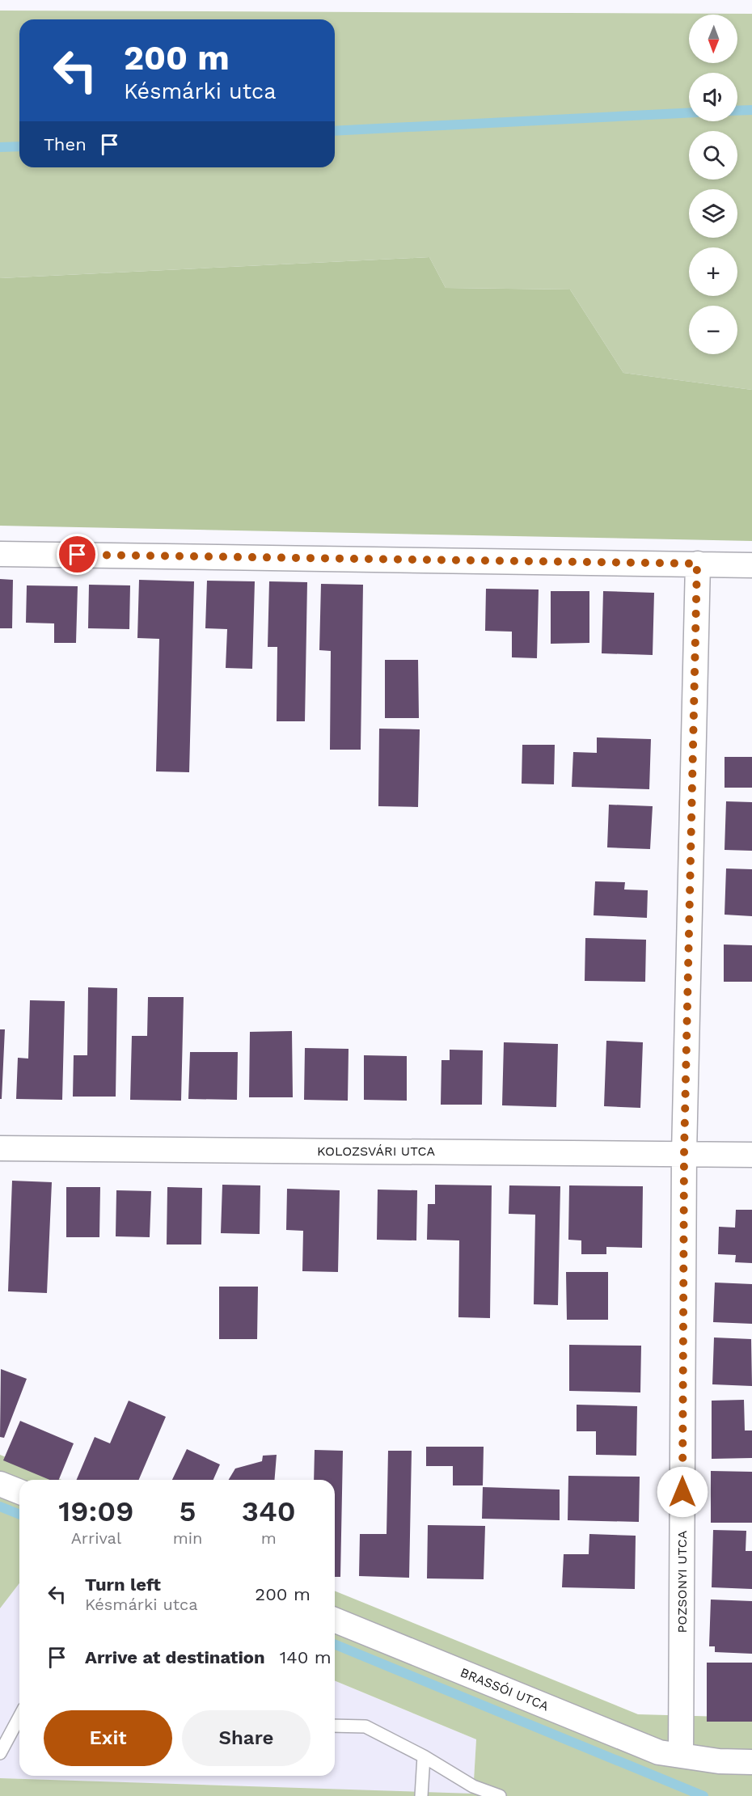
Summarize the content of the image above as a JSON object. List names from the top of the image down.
{
  "streets": {
    "street": ["KOLOZSVÁRI UTCA", "POZSONYI UTCA", "BRASSÓI UTCA"]
  },
  "crossings": [
    ["KOLOZSVÁRI UTCA", "POZSONYI UTCA"],
    ["POZSONYI UTCA", "BRASSÓI UTCA"]
  ],
  "north": "bottom",
  "page": {
    "map_buttons": ["+", "−"],
    "turn": ["200 m", "Késmárki utca"],
    "then": "Then",
    "eta": [
      "19:09",
      "Arrival",
      "5",
      "min",
      "340",
      "m"
    ],
    "list": [
      {
        "name": "Turn left",
        "note": "Késmárki utca",
        "value": "200 m"
      },
      {
        "name": "Arrive at destination",
        "value": "140 m"
      }
    ],
    "buttons": ["Exit", "Share"]
  }
}
